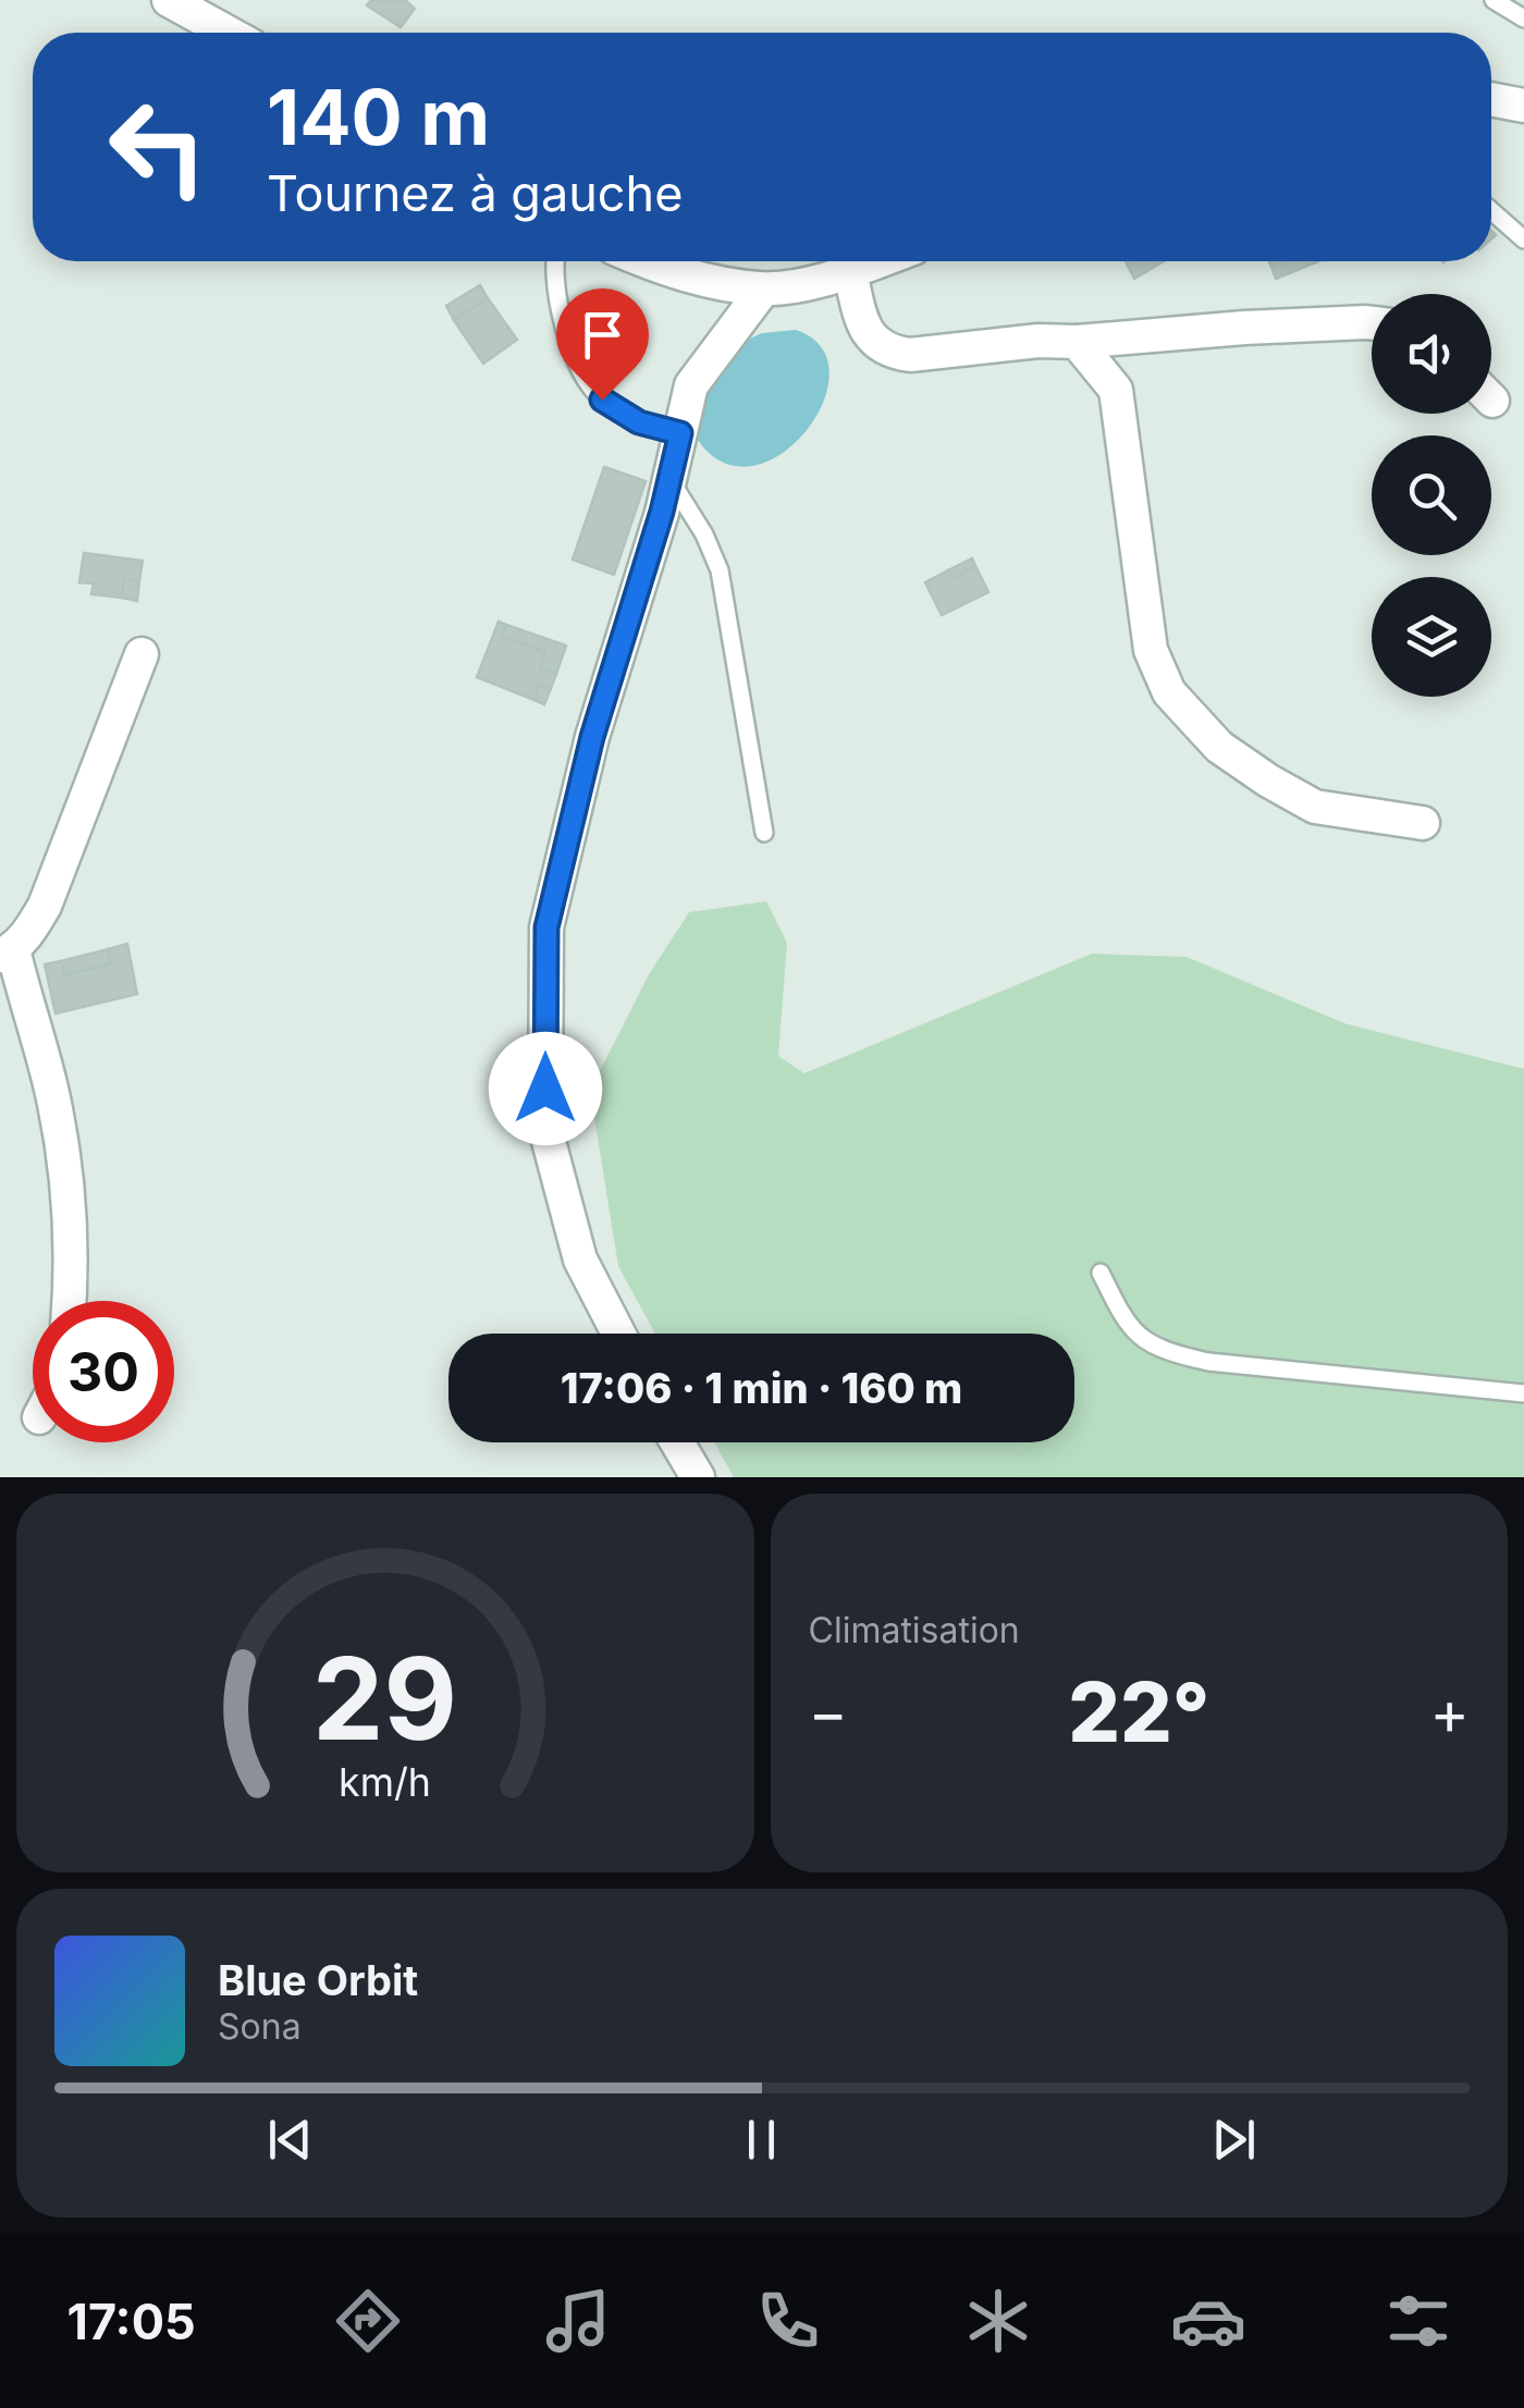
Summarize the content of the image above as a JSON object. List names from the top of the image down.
{
  "page": {
    "turn": ["140 m", "Tournez à gauche"],
    "limit": "30",
    "trip": "17:06 · 1 min · 160 m",
    "tile": "Climatisation",
    "heat": ["−", "22°", "+"],
    "song": ["Blue Orbit", "Sona"],
    "tabs": "17:05",
    "gauge": ["29", "km/h"]
  }
}
